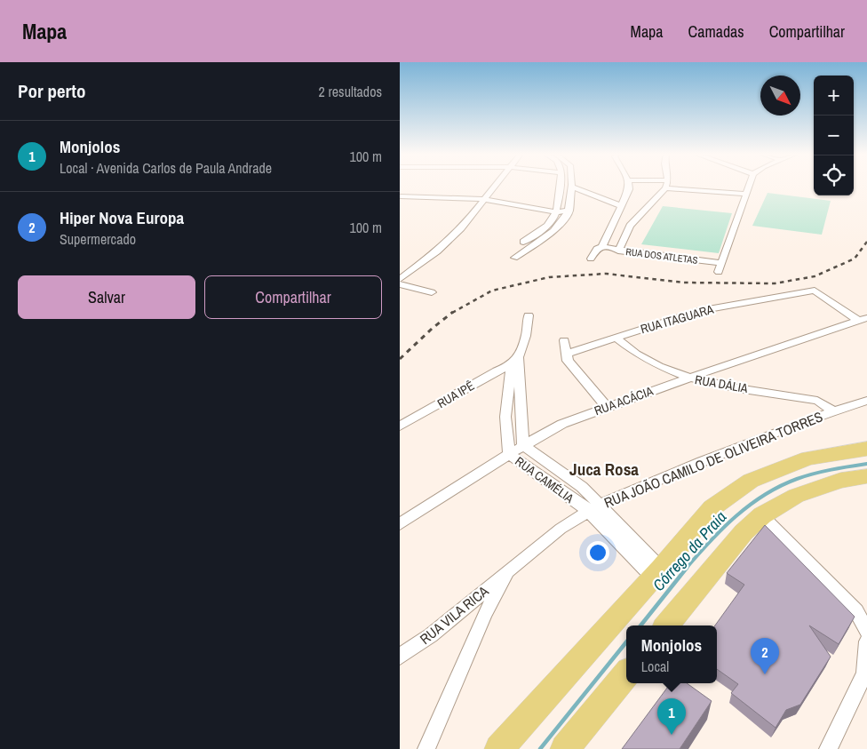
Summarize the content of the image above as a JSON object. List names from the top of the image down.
{
  "streets": {
    "street": [
      "RUA DOS ATLETAS",
      "RUA ITAGUARA",
      "RUA DÁLIA",
      "RUA IPÊ",
      "RUA ACÁCIA",
      "RUA JOÃO CAMILO DE OLIVEIRA TORRES",
      "RUA CAMÉLIA",
      "RUA VILA RICA"
    ]
  },
  "crossings": [
    ["RUA ITAGUARA", "RUA DÁLIA"],
    ["RUA ITAGUARA", "RUA ACÁCIA"],
    ["RUA DÁLIA", "RUA ACÁCIA"],
    ["RUA DÁLIA", "RUA JOÃO CAMILO DE OLIVEIRA TORRES"],
    ["RUA IPÊ", "RUA CAMÉLIA"],
    ["RUA ACÁCIA", "RUA CAMÉLIA"],
    ["RUA JOÃO CAMILO DE OLIVEIRA TORRES", "RUA CAMÉLIA"],
    ["RUA JOÃO CAMILO DE OLIVEIRA TORRES", "RUA VILA RICA"]
  ],
  "districts": ["Juca Rosa"],
  "water": ["Córrego da Praia"],
  "north": "bottom right",
  "page": {
    "header": "Mapa",
    "nav": ["Mapa", "Camadas", "Compartilhar"],
    "heading": ["Por perto", "2 resultados"],
    "map_buttons": ["+", "−"],
    "list": [
      {
        "mark": "1",
        "name": "Monjolos",
        "note": "Local · Avenida Carlos de Paula Andrade",
        "value": "100 m"
      },
      {
        "mark": "2",
        "name": "Hiper Nova Europa",
        "note": "Supermercado",
        "value": "100 m"
      }
    ],
    "buttons": ["Salvar", "Compartilhar"],
    "popup": ["Monjolos", "Local"],
    "pins": ["2", "1"]
  }
}
